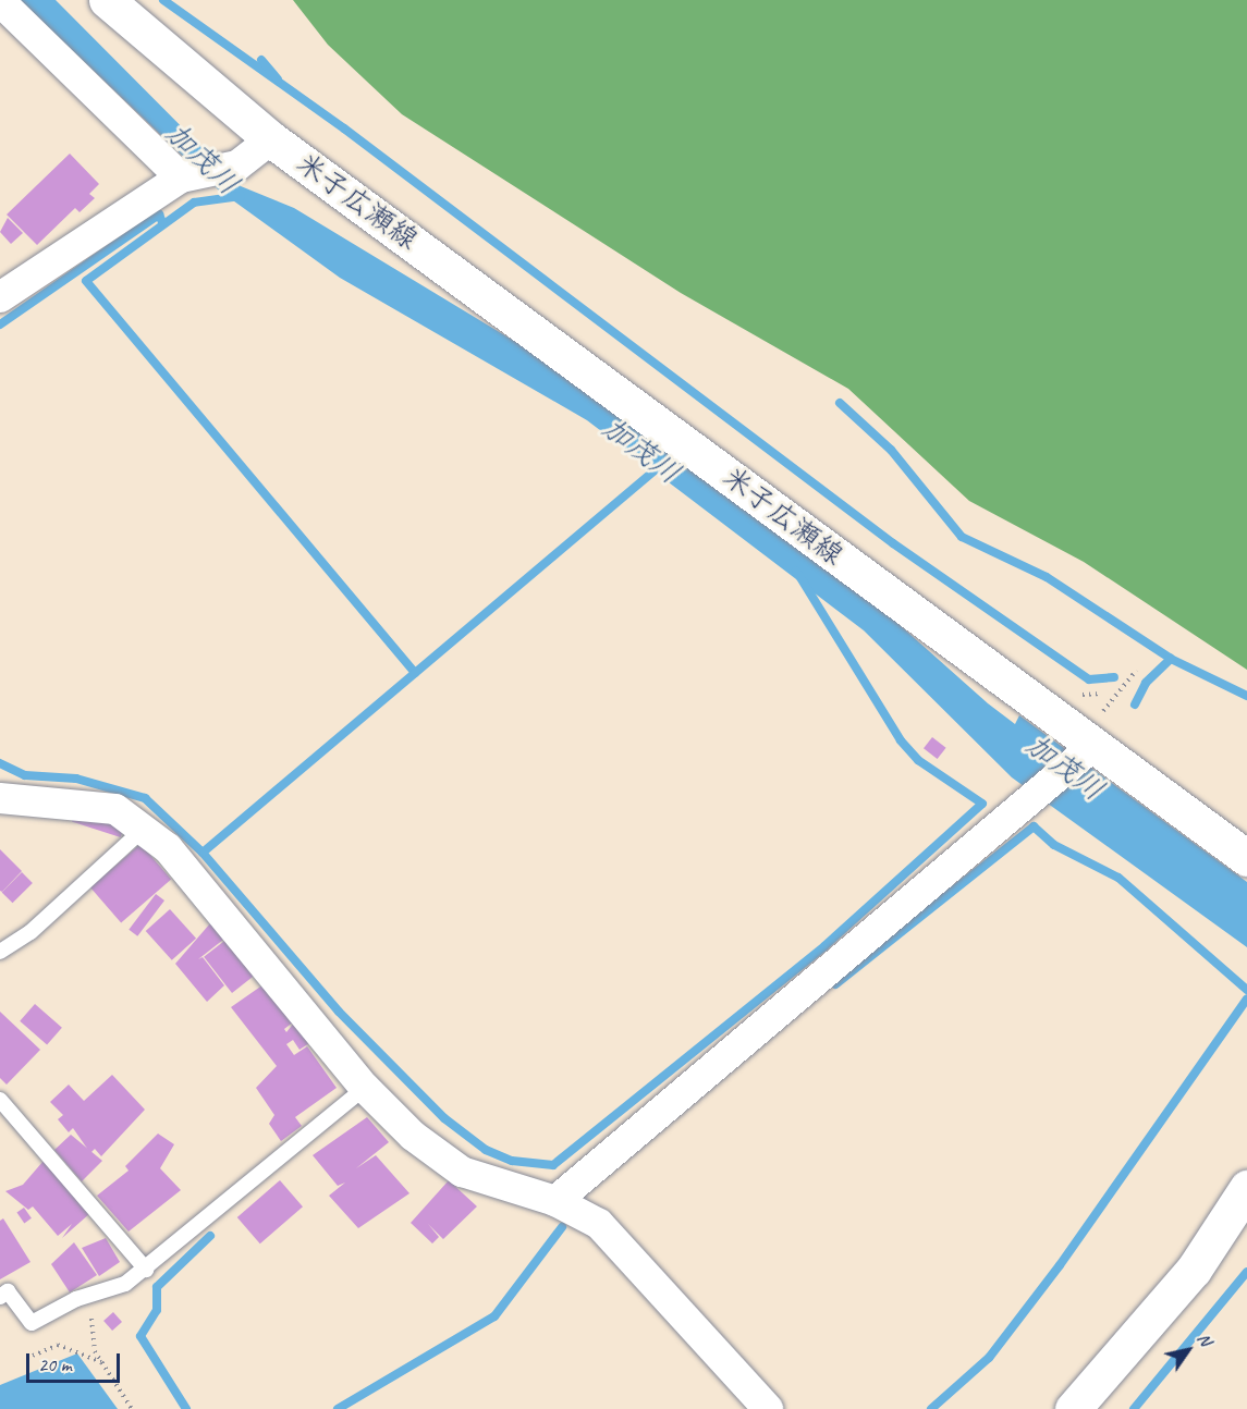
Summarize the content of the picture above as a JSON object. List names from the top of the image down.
{
  "streets": {
    "main road": ["米子広瀬線"]
  },
  "water": ["加茂川"],
  "scale_bar": "20 m",
  "north": "top right"
}
